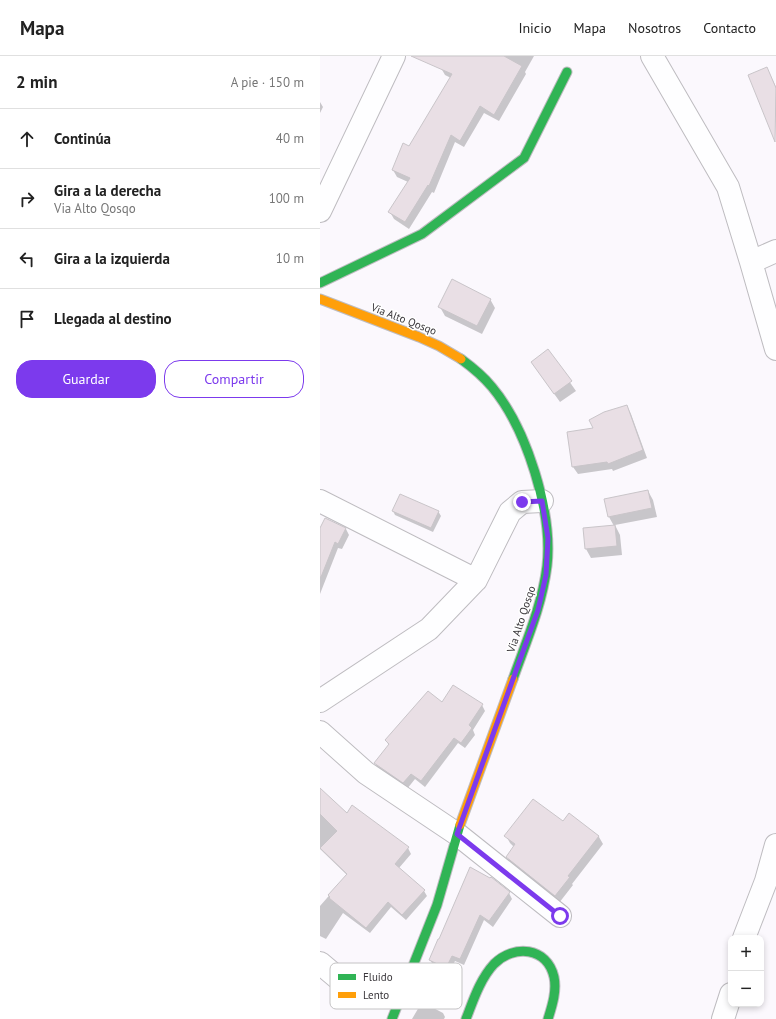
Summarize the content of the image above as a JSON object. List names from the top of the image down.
{
  "streets": {
    "street": ["Via Alto Qosqo"]
  },
  "legend": ["Fluido", "Lento"],
  "page": {
    "header": "Mapa",
    "nav": [
      "Inicio",
      "Mapa",
      "Nosotros",
      "Contacto"
    ],
    "heading": ["2 min", "A pie · 150 m"],
    "list": [
      ["Continúa", "40 m"],
      ["Gira a la derecha", "Via Alto Qosqo", "100 m"],
      ["Gira a la izquierda", "10 m"],
      "Llegada al destino"
    ],
    "buttons": ["Guardar", "Compartir"],
    "map_buttons": ["+", "−"]
  }
}
